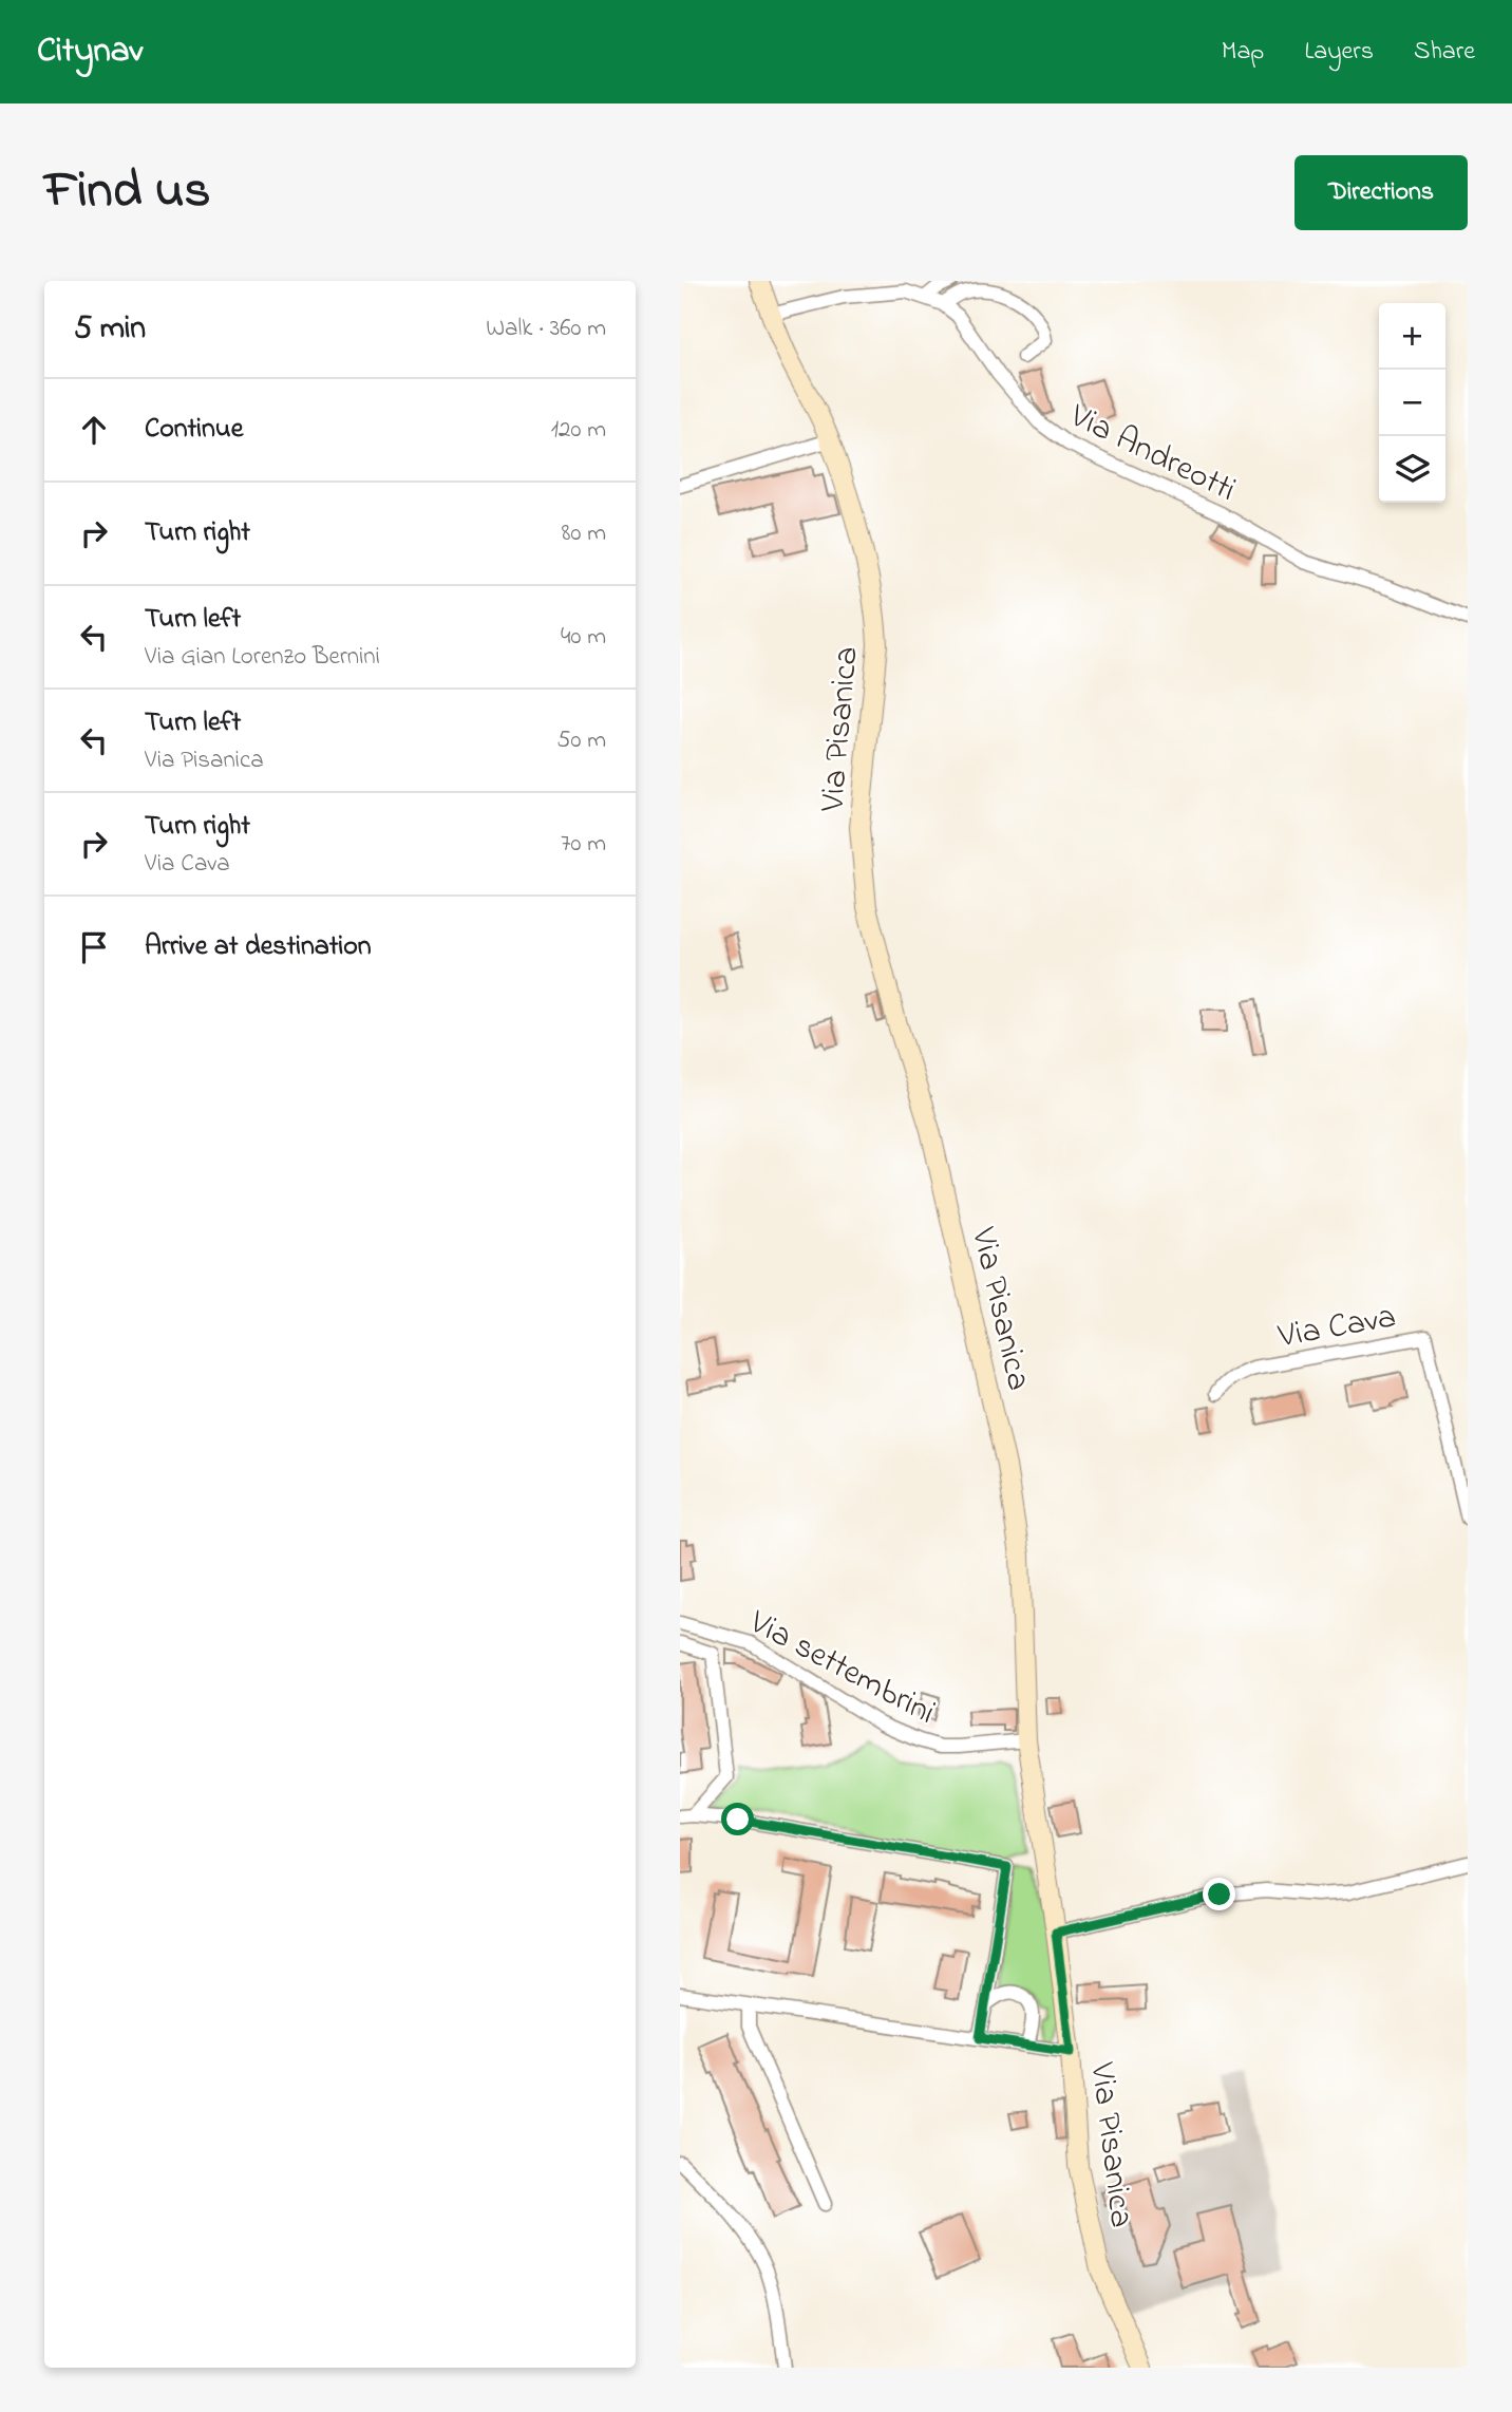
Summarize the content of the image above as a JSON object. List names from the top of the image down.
{
  "streets": {
    "street": [
      "Via Andreotti",
      "Via Pisanica",
      "Via Cava",
      "Via settembrini"
    ]
  },
  "crossings": [
    ["Via Andreotti", "Via Pisanica"],
    ["Via Pisanica", "Via settembrini"]
  ],
  "page": {
    "header": "Citynav",
    "nav": ["Map", "Layers", "Share"],
    "title": "Find us",
    "buttons": "Directions",
    "heading": ["5 min", "Walk · 360 m"],
    "map_buttons": ["+", "−"],
    "list": [
      ["Continue", "120 m"],
      ["Turn right", "80 m"],
      ["Turn left", "Via Gian Lorenzo Bernini", "40 m"],
      ["Turn left", "Via Pisanica", "50 m"],
      ["Turn right", "Via Cava", "70 m"],
      "Arrive at destination"
    ]
  }
}
